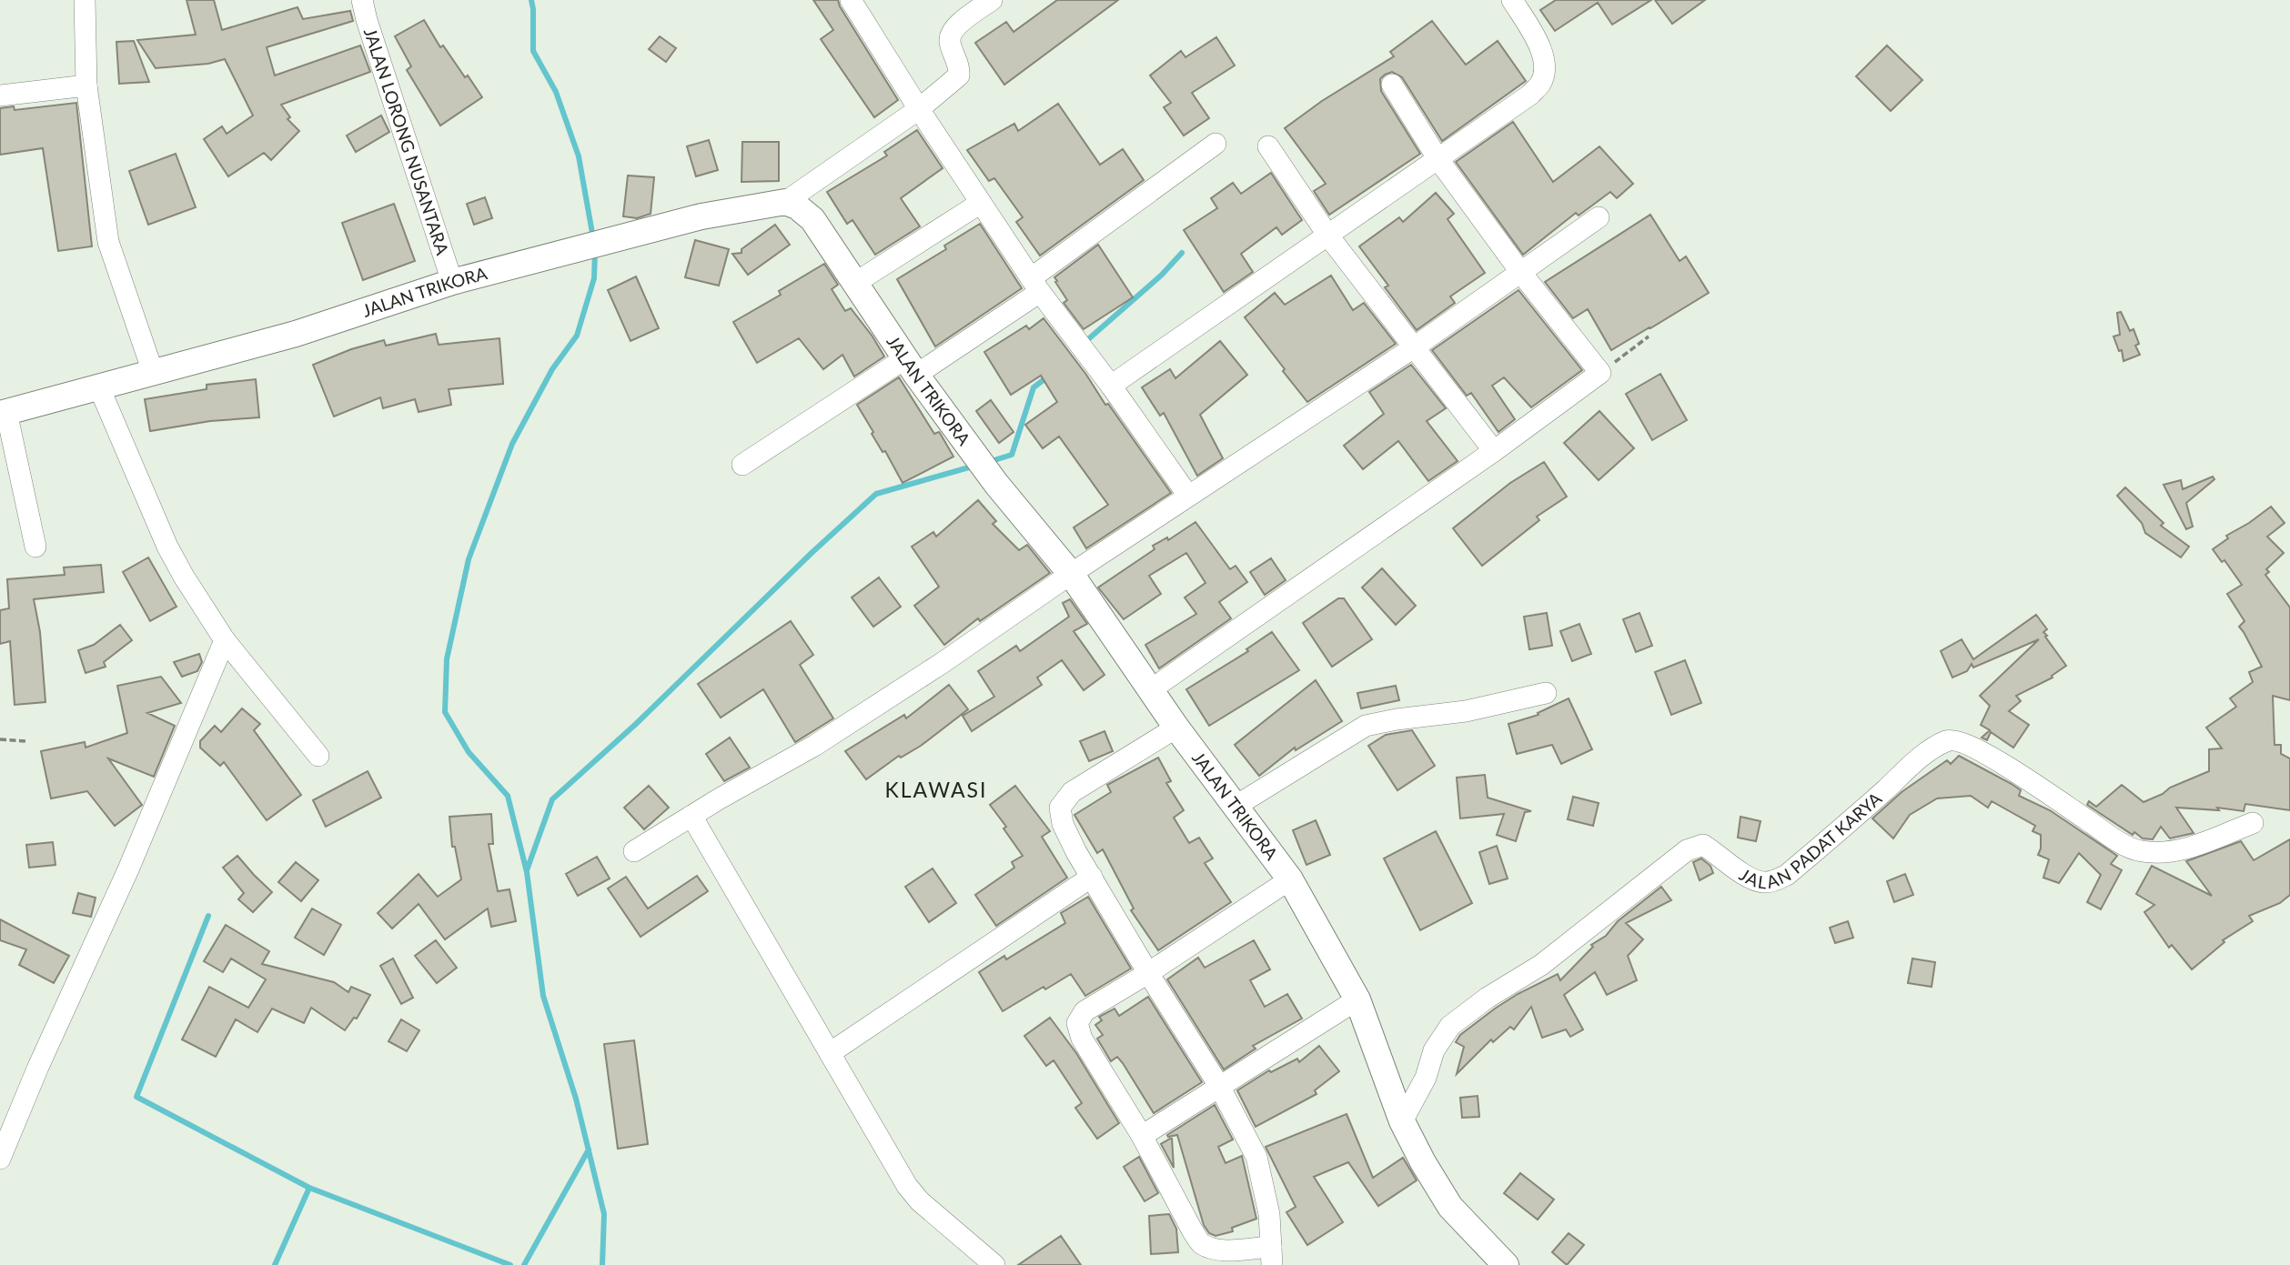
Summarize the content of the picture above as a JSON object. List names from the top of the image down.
{
  "streets": {
    "street": ["JALAN LORONG NUSANTARA", "JALAN TRIKORA", "JALAN PADAT KARYA"]
  },
  "crossings": [
    ["JALAN LORONG NUSANTARA", "JALAN TRIKORA"],
    ["JALAN TRIKORA", "JALAN PADAT KARYA"]
  ],
  "districts": ["KLAWASI"]
}
